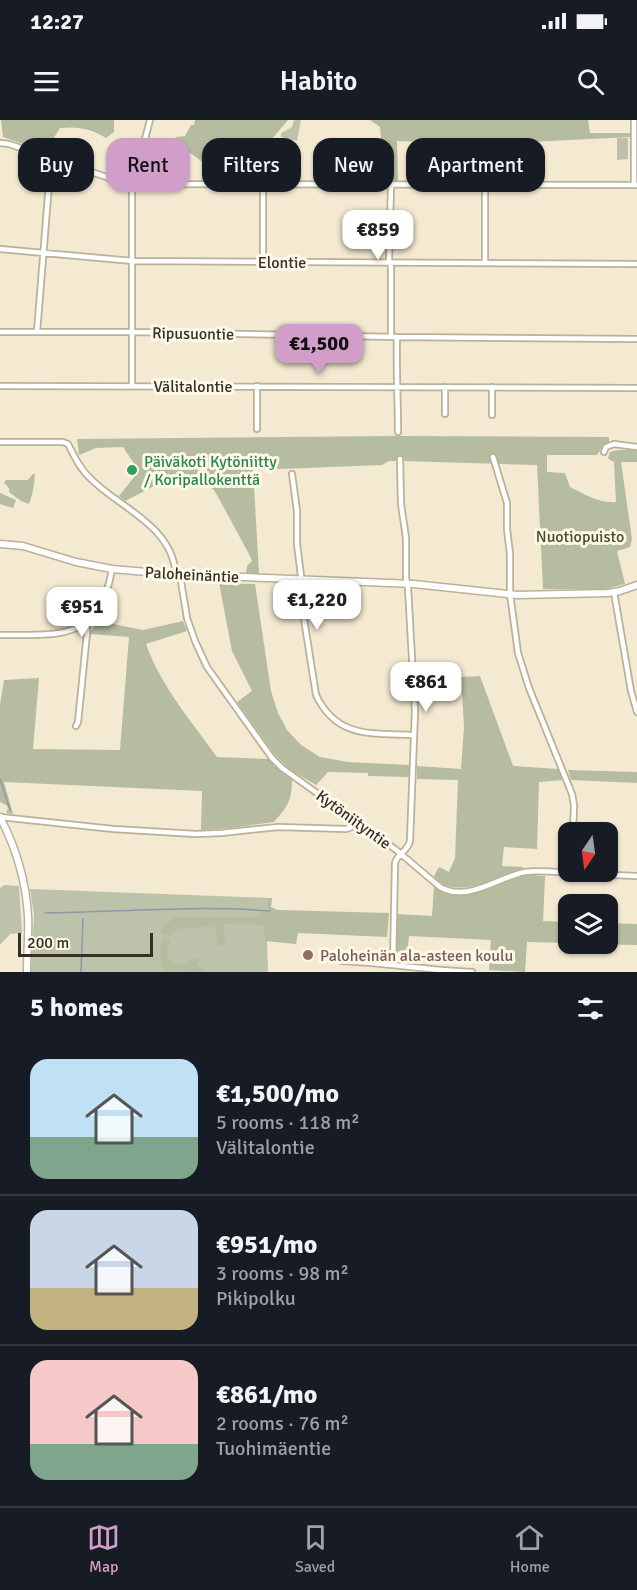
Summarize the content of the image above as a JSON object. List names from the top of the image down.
{
  "streets": {
    "street": [
      "Elontie",
      "Ripusuontie",
      "Välitalontie",
      "Paloheinäntie",
      "Kytöniityntie"
    ]
  },
  "crossings": [
    ["Paloheinäntie", "Kytöniityntie"]
  ],
  "parks": ["Nuotiopuisto"],
  "places": ["Päiväkoti Kytöniitty / Koripallokenttä", "Paloheinän ala-asteen koulu"],
  "scale_bar": "200 m",
  "north": "bottom",
  "page": {
    "status": "12:27",
    "header": "Habito",
    "chip": [
      "Buy",
      "Rent",
      "Filters",
      "New",
      "Apartment"
    ],
    "price": [
      "€859",
      "€1,500",
      "€1,220",
      "€951",
      "€861"
    ],
    "scale": "200 m",
    "heading": "5 homes",
    "list": [
      {
        "name": "€1,500/mo",
        "note": "5 rooms · 118 m² · Välitalontie"
      },
      {
        "name": "€951/mo",
        "note": "3 rooms · 98 m² · Pikipolku"
      },
      {
        "name": "€861/mo",
        "note": "2 rooms · 76 m² · Tuohimäentie"
      }
    ],
    "tabs": ["Map", "Saved", "Home"]
  }
}
